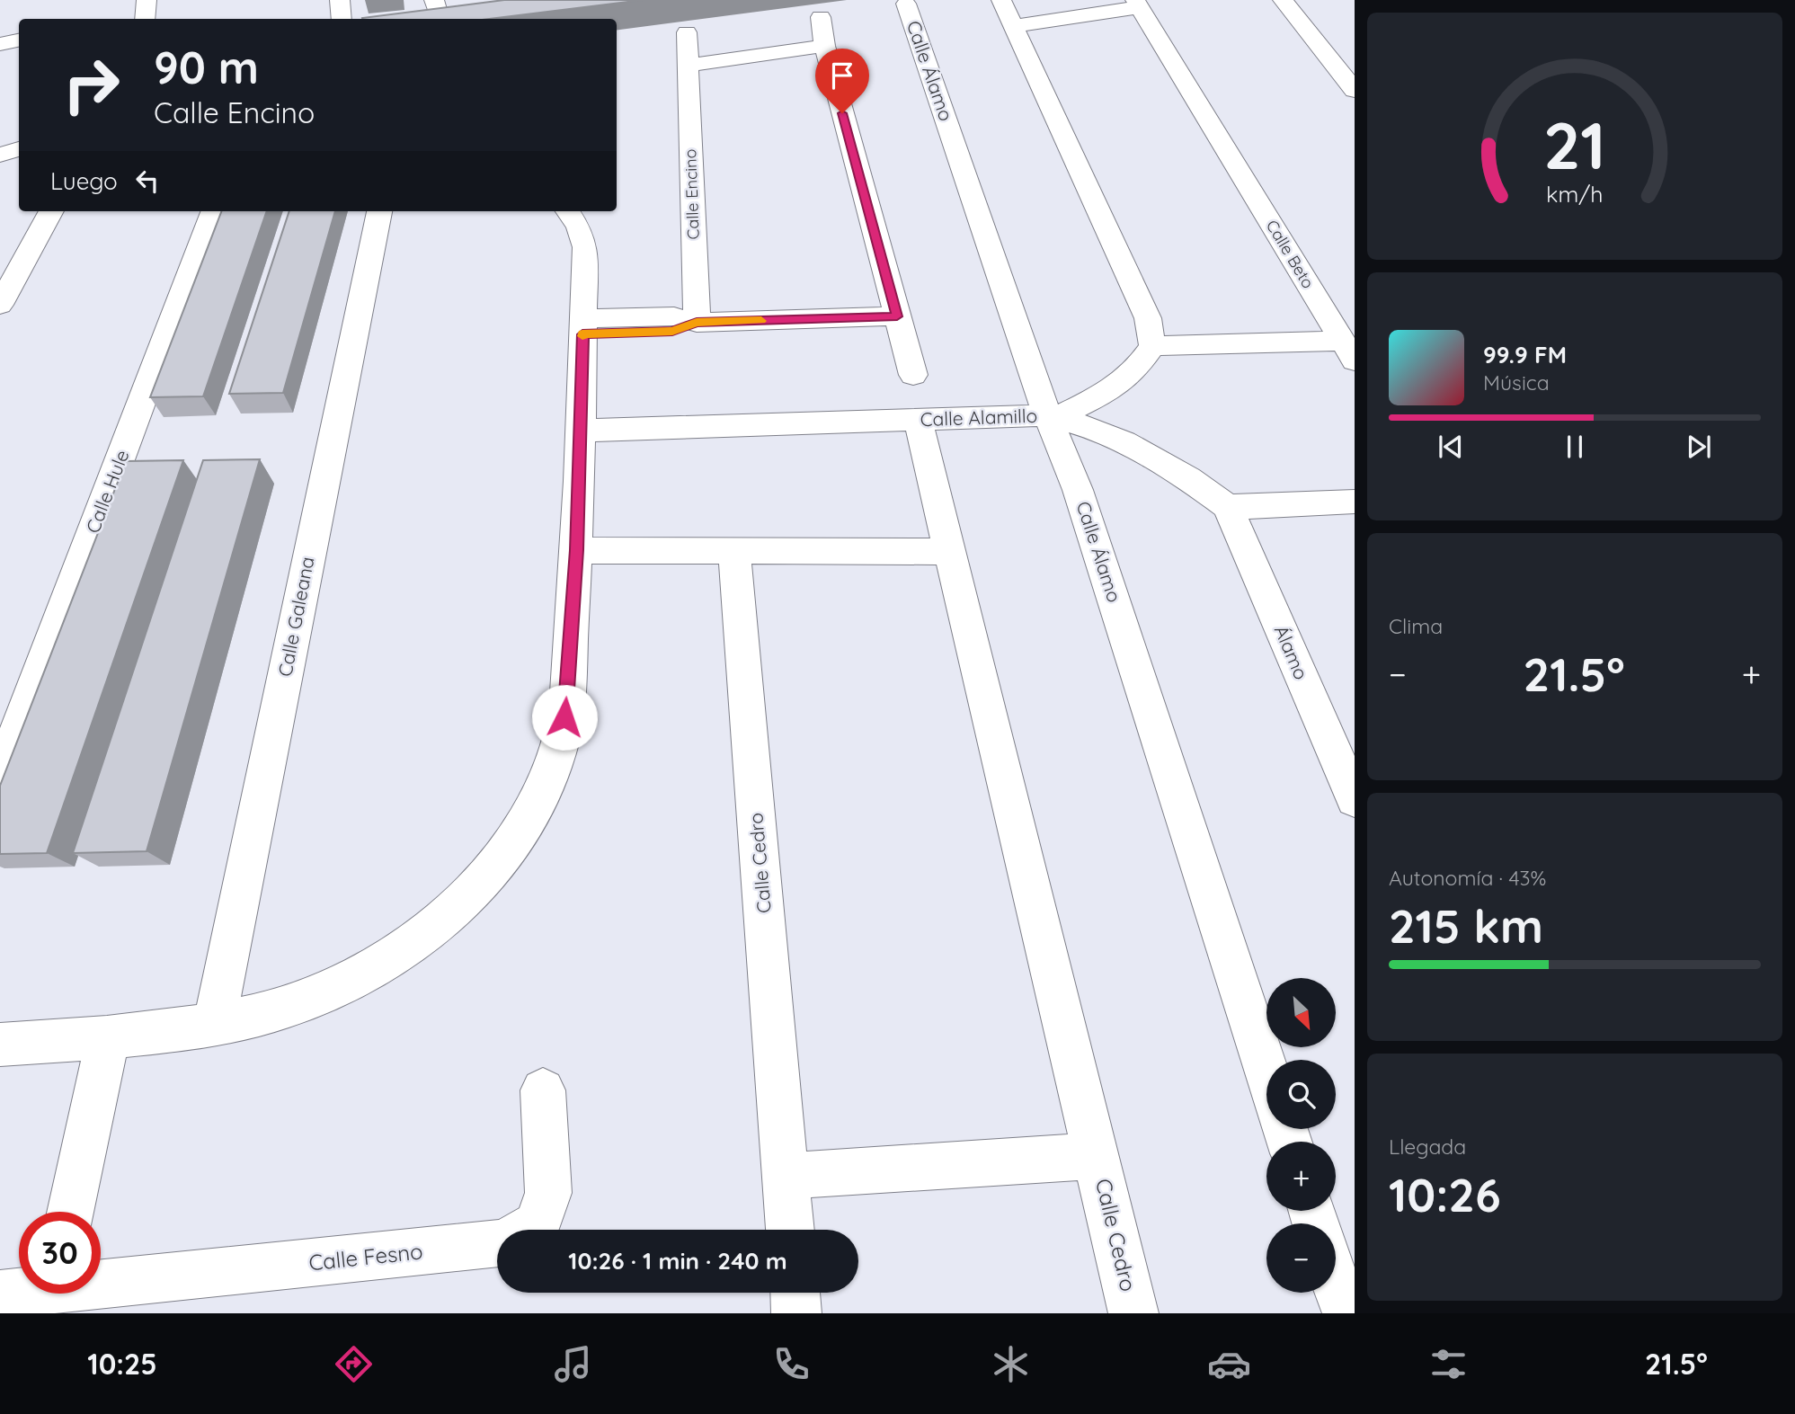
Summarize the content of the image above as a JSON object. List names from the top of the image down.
{
  "streets": {
    "street": [
      "Calle Álamo",
      "Calle Encino",
      "Calle Beto",
      "Calle Alamillo",
      "Calle Hule",
      "Calle Galeana",
      "Álamo",
      "Calle Cedro",
      "Calle Fesno"
    ]
  },
  "crossings": [
    ["Calle Álamo", "Calle Alamillo"],
    ["Calle Alamillo", "Álamo"],
    ["Calle Alamillo", "Calle Cedro"]
  ],
  "north": "bottom right",
  "page": {
    "turn": ["90 m", "Calle Encino"],
    "then": "Luego",
    "song": ["99.9 FM", "Música"],
    "tile": [
      "Clima",
      ["Autonomía · 43%", "215 km"],
      ["Llegada", "10:26"]
    ],
    "heat": ["−", "21.5°", "+"],
    "map_buttons": ["+", "−"],
    "limit": "30",
    "trip": "10:26 · 1 min · 240 m",
    "tabs": ["10:25", "21.5°"],
    "gauge": ["21", "km/h"]
  }
}
